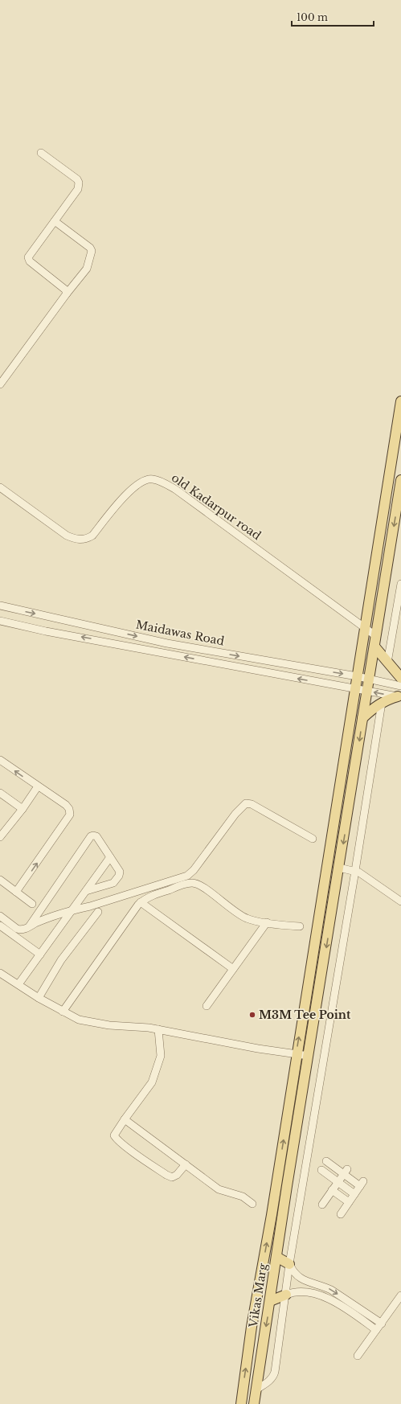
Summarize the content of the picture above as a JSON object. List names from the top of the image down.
{
  "streets": {
    "main road": ["Vikas Marg"],
    "street": ["old Kadarpur road", "Maidawas Road"]
  },
  "crossings": [
    ["old Kadarpur road", "Vikas Marg"],
    ["Maidawas Road", "Vikas Marg"]
  ],
  "places": ["M3M Tee Point"],
  "scale_bar": "100 m"
}
